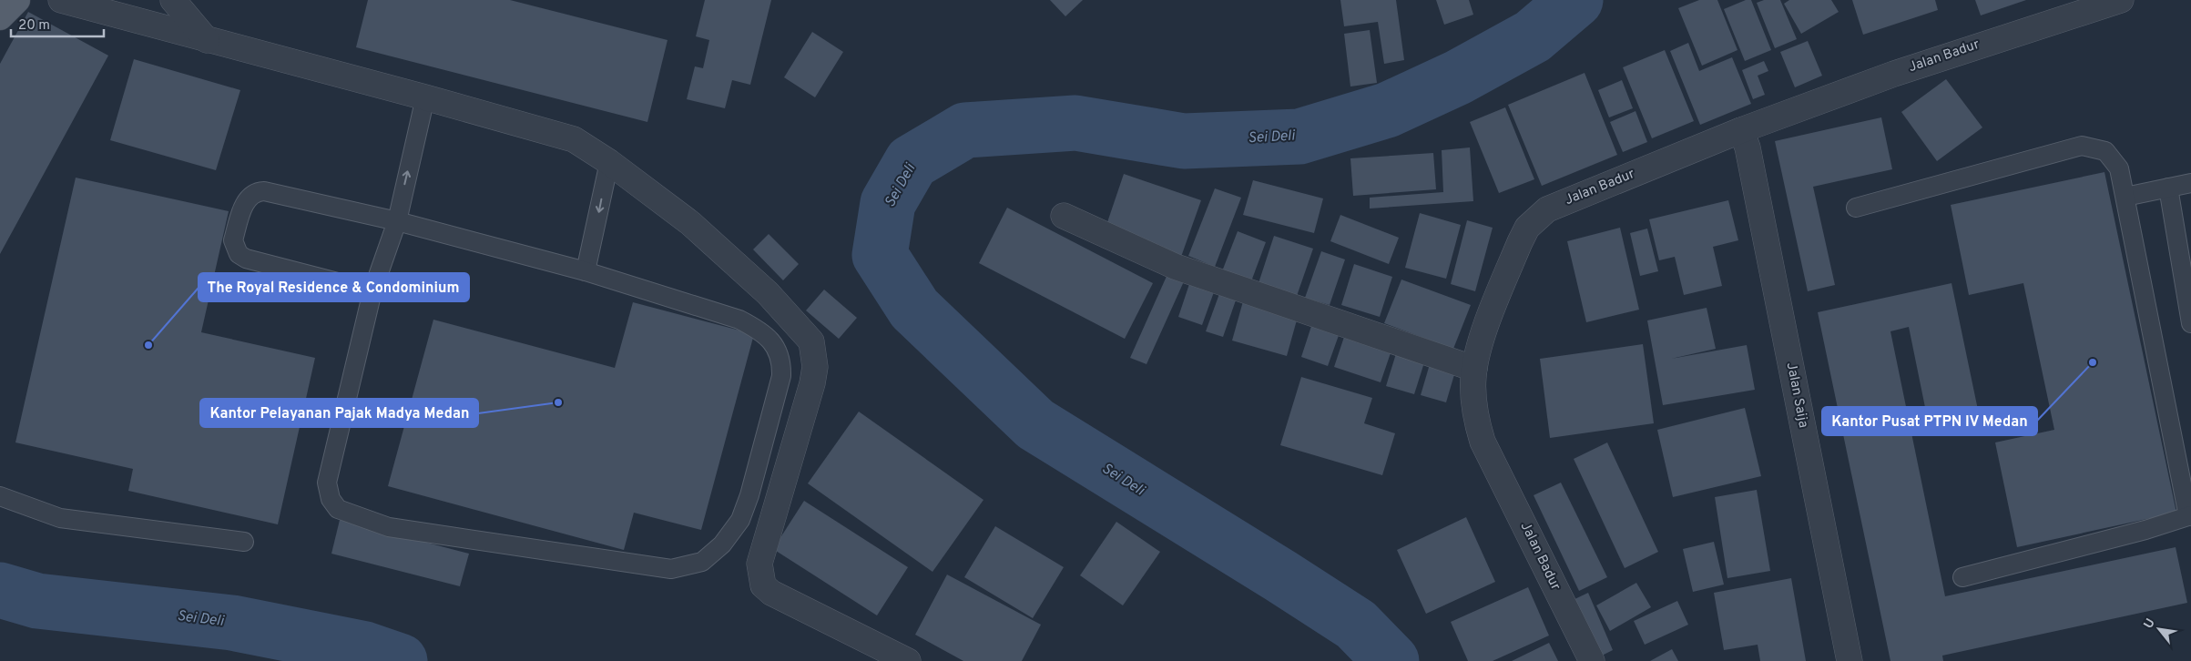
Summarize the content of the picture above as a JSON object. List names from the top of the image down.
{
  "streets": {
    "street": ["Jalan Badur", "Jalan Saija"]
  },
  "crossings": [
    ["Jalan Badur", "Jalan Saija"]
  ],
  "water": ["Sei Deli"],
  "places": ["The Royal Residence & Condominium", "Kantor Pusat PTPN IV Medan", "Kantor Pelayanan Pajak Madya Medan"],
  "scale_bar": "20 m",
  "north": "top left"
}
